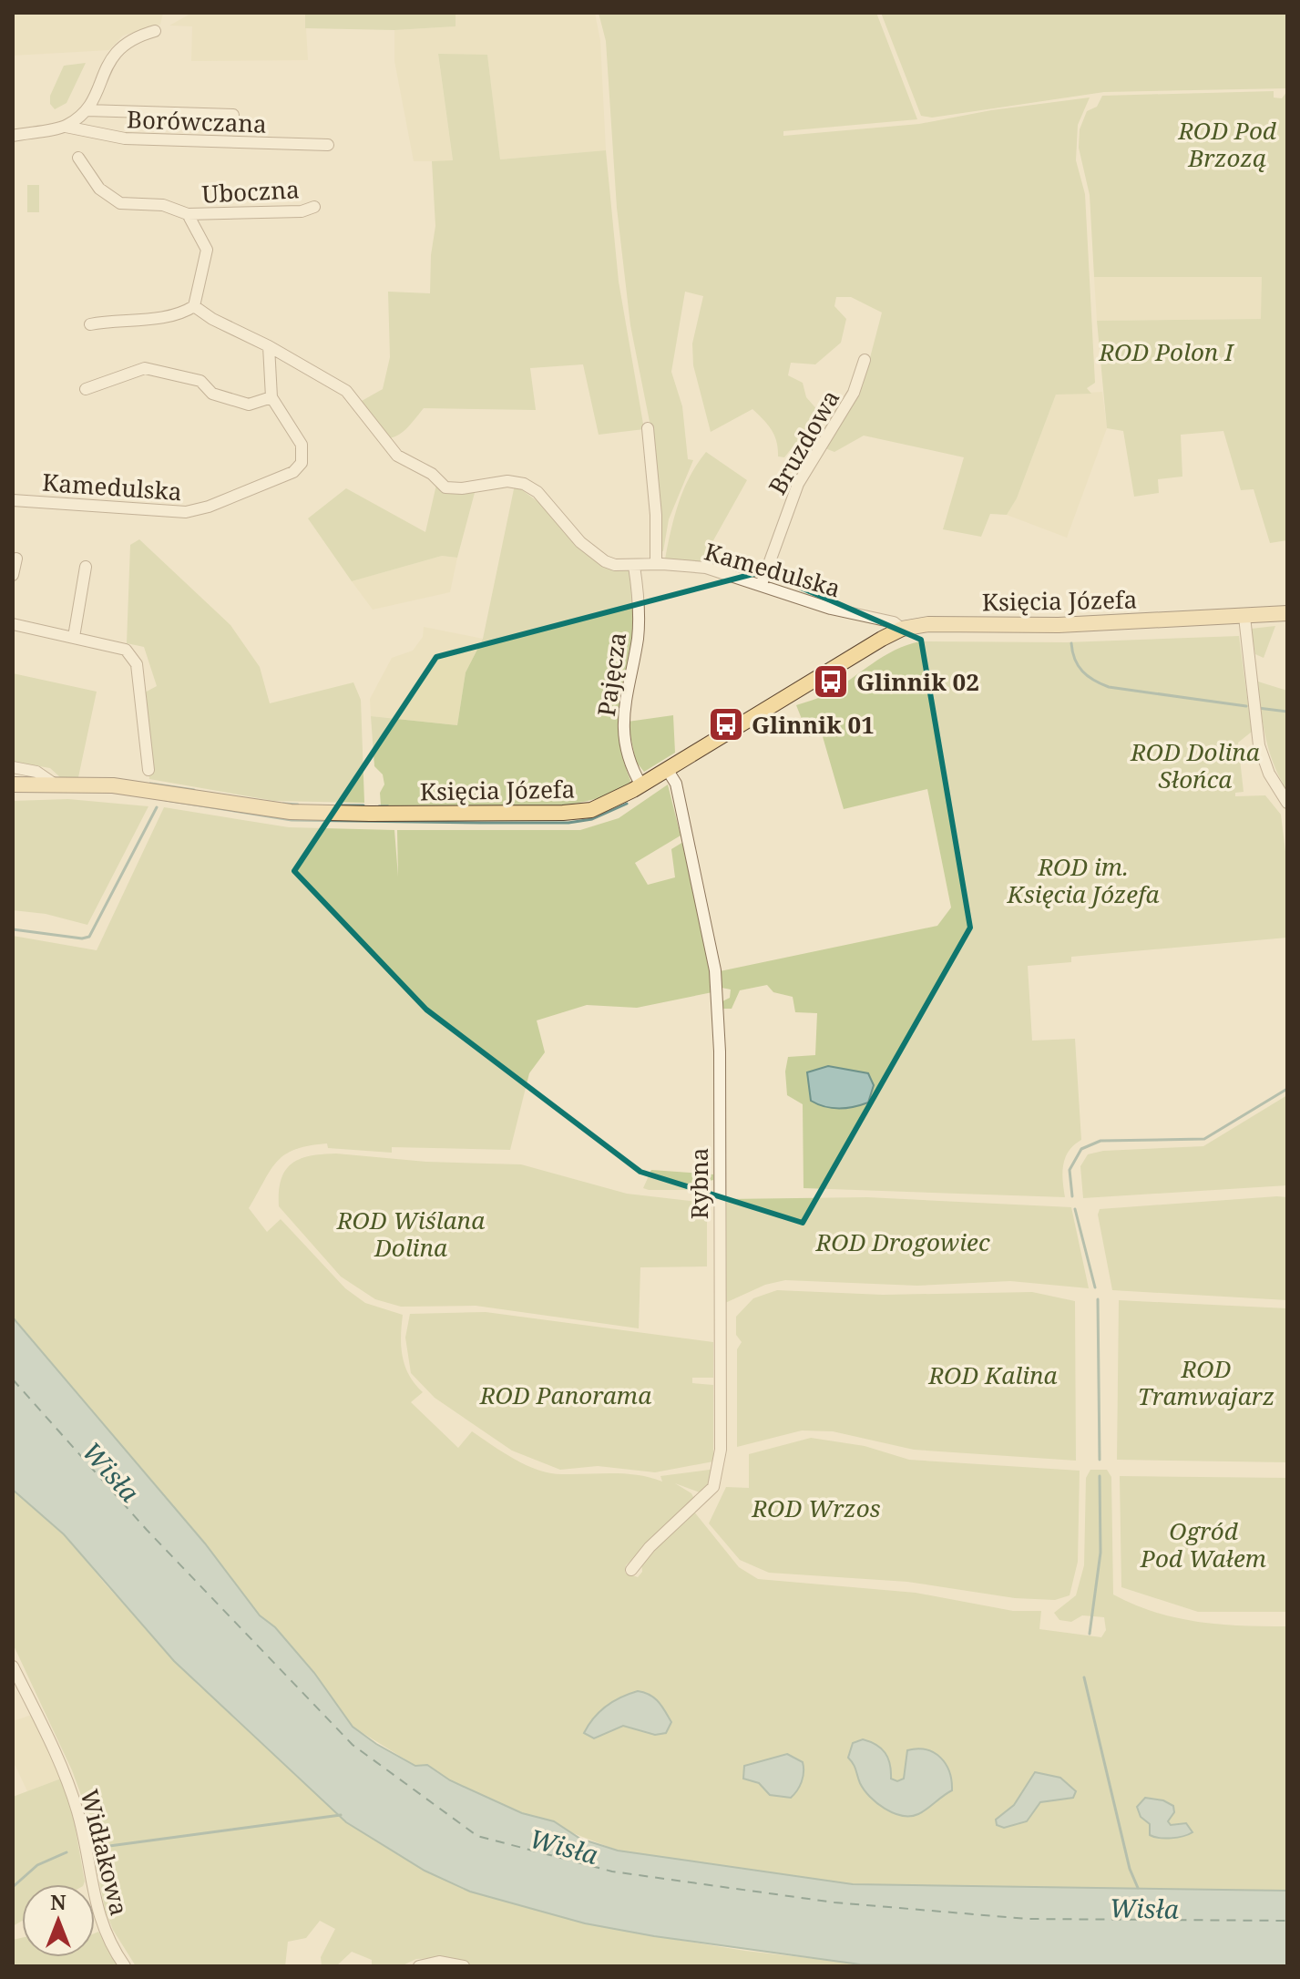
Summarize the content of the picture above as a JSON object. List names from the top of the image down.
{
  "streets": {
    "main road": ["Księcia Józefa"],
    "street": [
      "Borówczana",
      "Uboczna",
      "Bruzdowa",
      "Kamedulska",
      "Pajęcza",
      "Rybna",
      "Widłakowa"
    ]
  },
  "crossings": [
    ["Bruzdowa", "Kamedulska"],
    ["Kamedulska", "Księcia Józefa"],
    ["Kamedulska", "Pajęcza"],
    ["Księcia Józefa", "Pajęcza"],
    ["Księcia Józefa", "Rybna"]
  ],
  "water": ["Wisła"],
  "parks": [
    "ROD Pod Brzozą",
    "ROD Polon I",
    "ROD Dolina Słońca",
    "ROD im. Księcia Józefa",
    "ROD Wiślana Dolina",
    "ROD Drogowiec",
    "ROD Tramwajarz",
    "ROD Kalina",
    "ROD Panorama",
    "ROD Wrzos",
    "Ogród Pod Wałem"
  ],
  "places": {
    "bus stop": ["Glinnik 02", "Glinnik 01"]
  },
  "north": "top"
}
